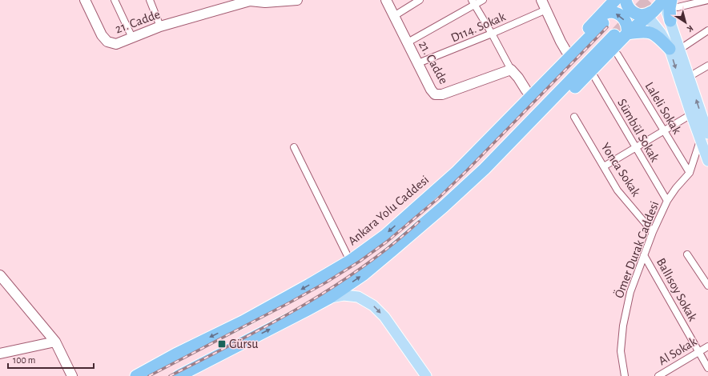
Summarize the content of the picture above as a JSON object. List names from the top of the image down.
{
  "streets": {
    "highway": ["Ankara Yolu Caddesi"],
    "main road": ["21. Cadde"],
    "street": [
      "D114. Sokak",
      "Laleli Sokak",
      "Sümbül Sokak",
      "Yonca Sokak",
      "Ömer Durak Caddesi",
      "Ballısoy Sokak",
      "Al Sokak"
    ]
  },
  "crossings": [
    ["21. Cadde", "D114. Sokak"],
    ["Laleli Sokak", "Ömer Durak Caddesi"],
    ["Sümbül Sokak", "Ömer Durak Caddesi"],
    ["Yonca Sokak", "Ömer Durak Caddesi"],
    ["Ömer Durak Caddesi", "Ballısoy Sokak"],
    ["Ballısoy Sokak", "Al Sokak"]
  ],
  "places": {
    "transit": ["Gürsu"]
  },
  "scale_bar": "100 m",
  "north": "bottom right"
}
